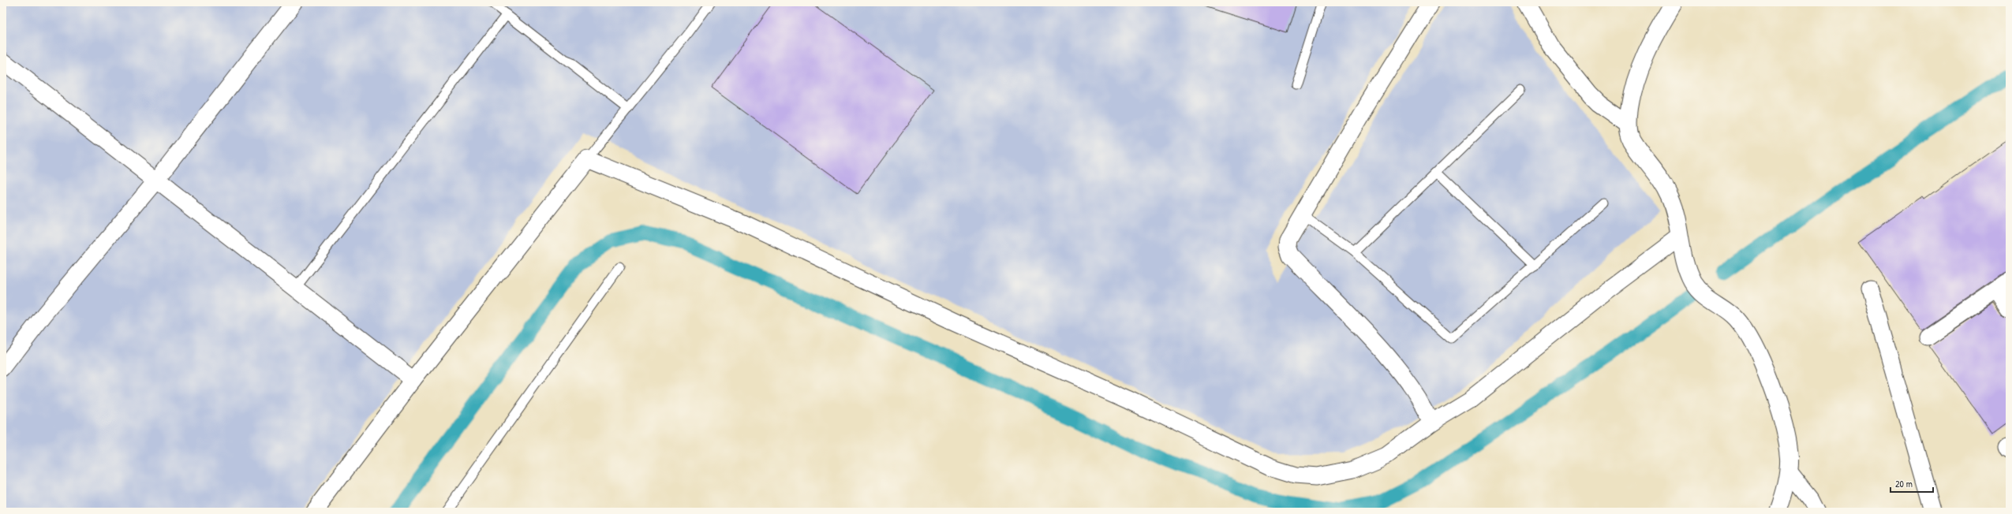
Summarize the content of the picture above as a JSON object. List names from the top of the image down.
{
  "scale_bar": "20 m"
}
